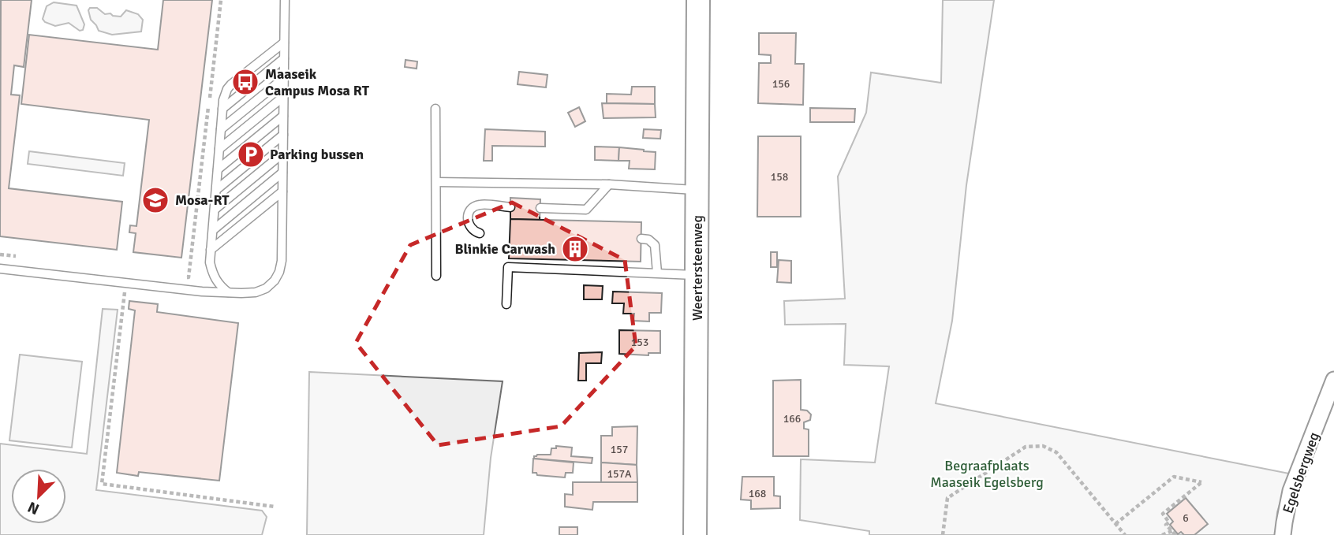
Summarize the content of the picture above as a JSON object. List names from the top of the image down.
{
  "streets": {
    "main road": ["Weertersteenweg"],
    "street": ["Egelsbergweg"]
  },
  "parks": ["Begraafplaats Maaseik Egelsberg"],
  "places": {
    "bus stop": ["Maaseik Campus Mosa RT"],
    "parking": ["Parking bussen"],
    "school or university": ["Mosa-RT"],
    "building": ["Blinkie Carwash"]
  },
  "house_numbers": [
    "156",
    "158",
    "153",
    "166",
    "157",
    "157A",
    "168",
    "6"
  ],
  "north": "bottom left"
}
